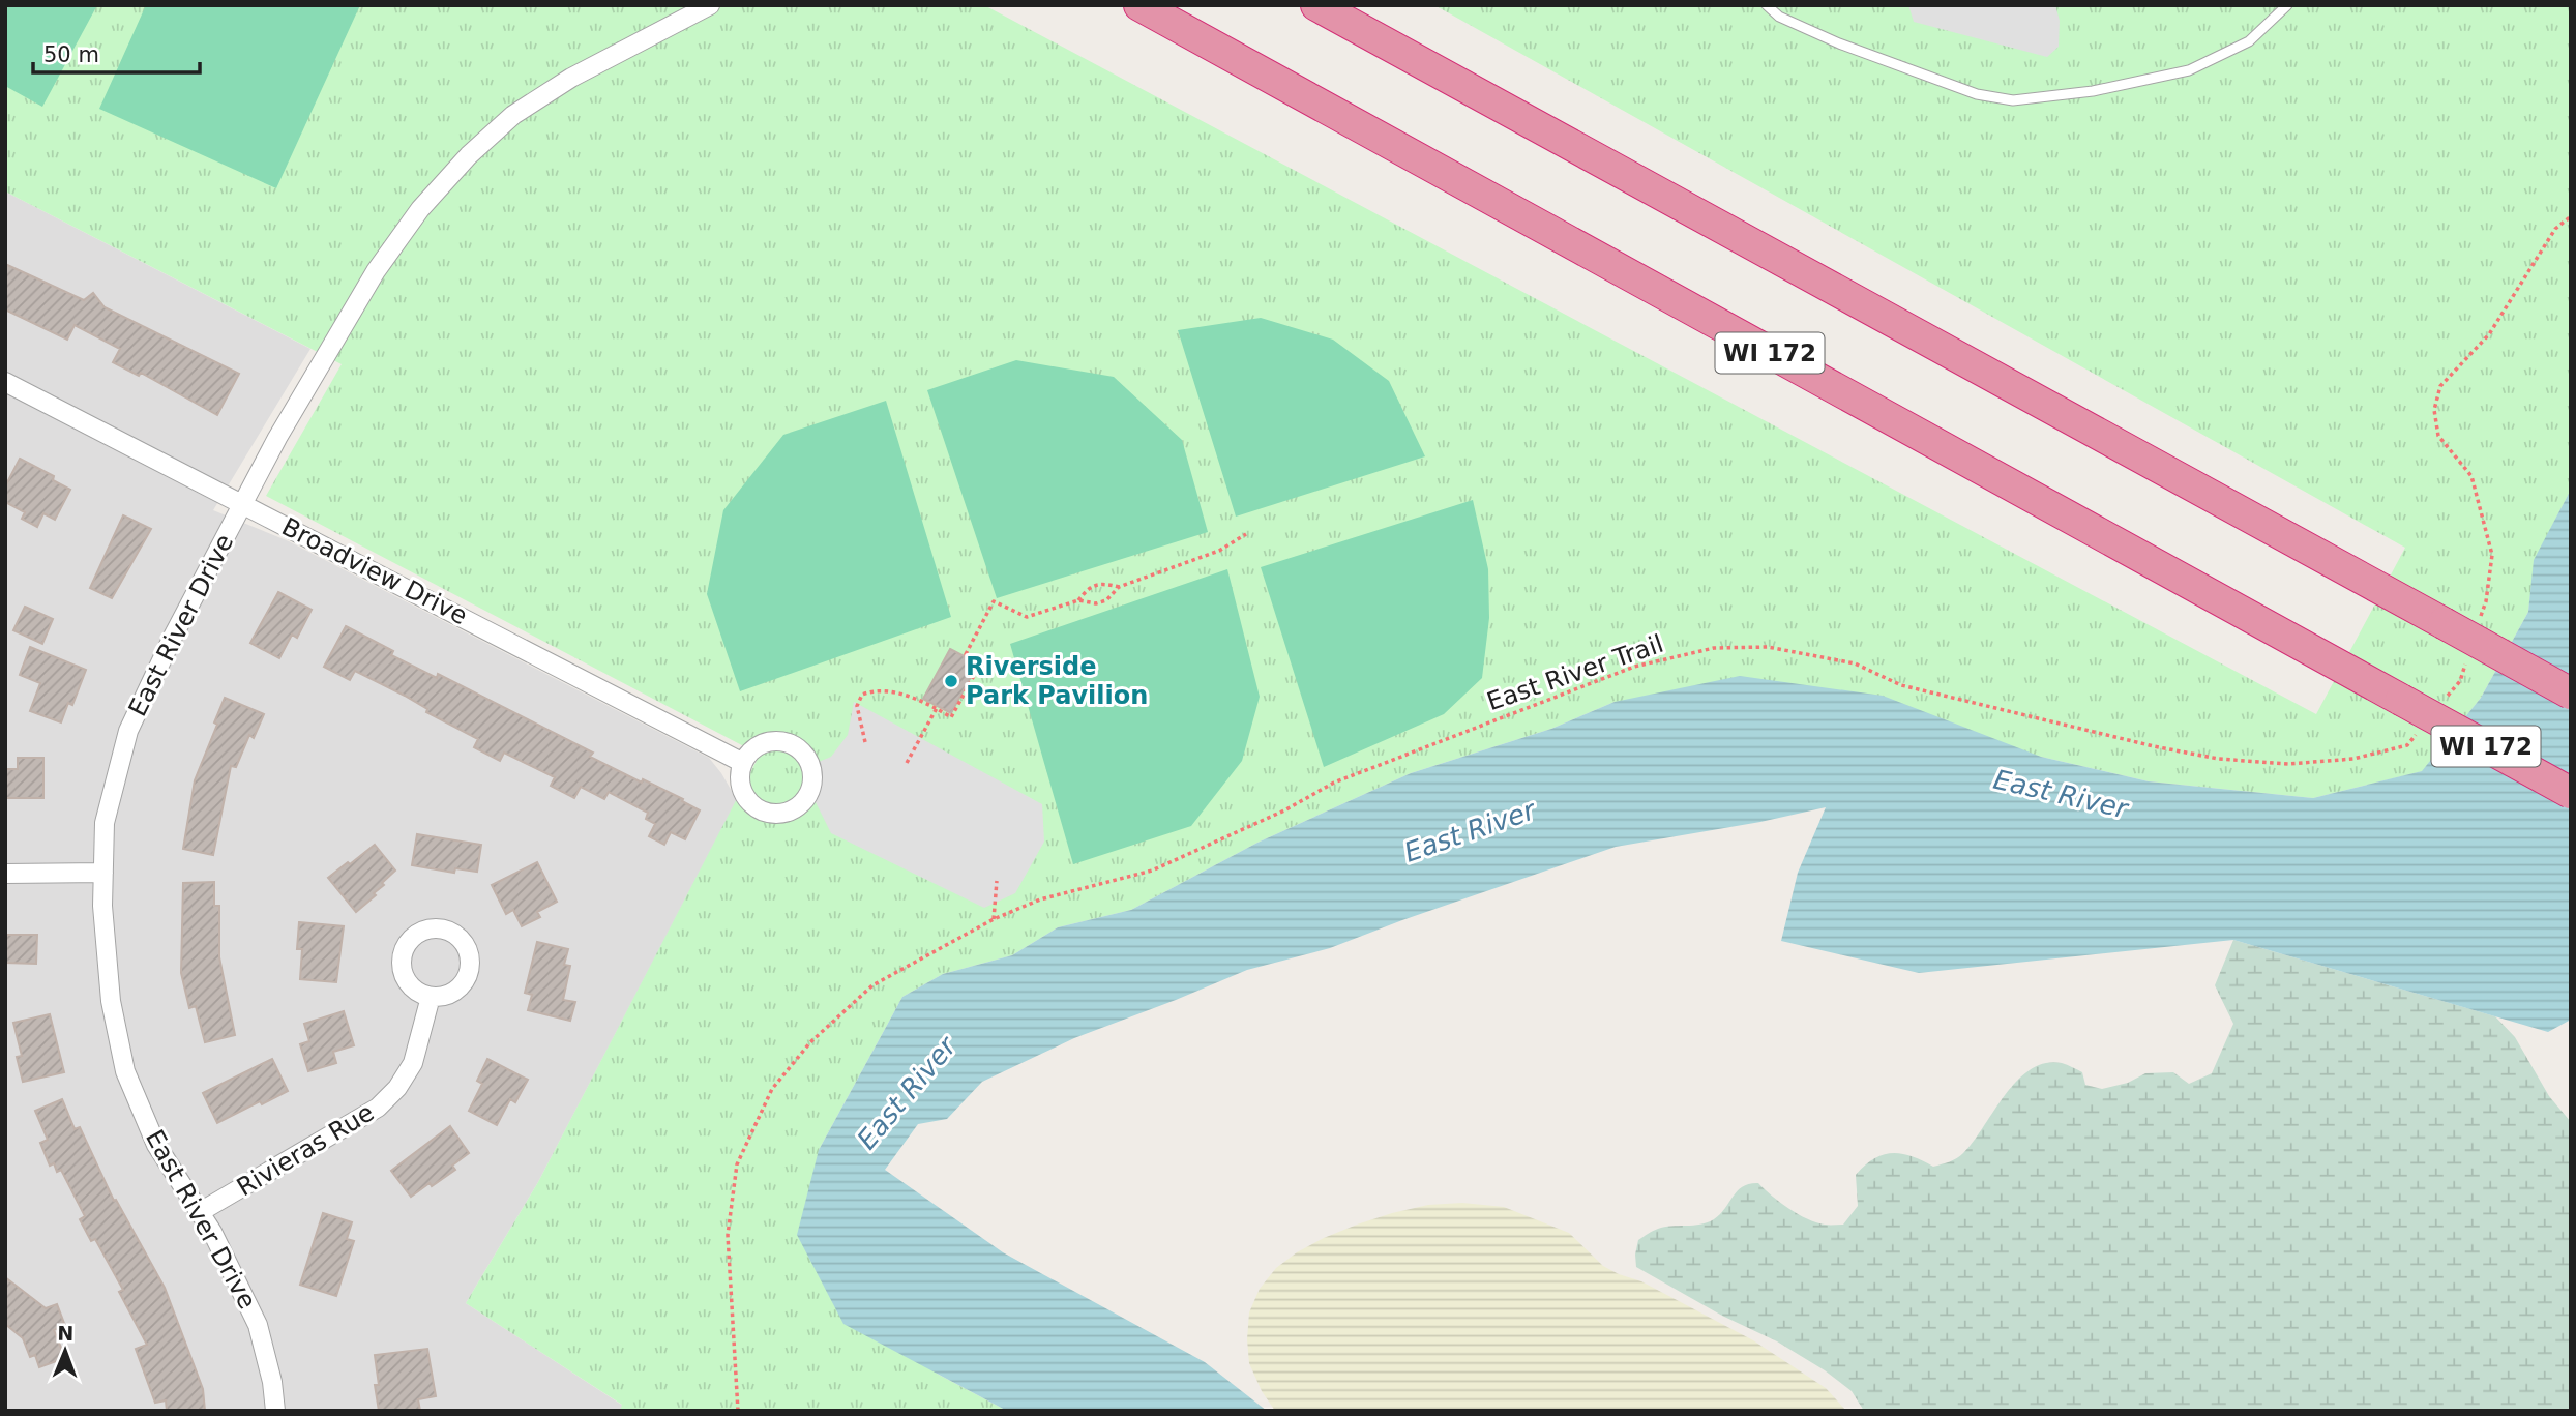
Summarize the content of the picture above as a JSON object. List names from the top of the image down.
{
  "streets": {
    "highway": ["WI 172"],
    "street": ["Broadview Drive", "East River Drive", "Rivieras Rue"],
    "path": ["East River Trail"]
  },
  "crossings": [
    ["Broadview Drive", "East River Drive"],
    ["East River Drive", "Rivieras Rue"]
  ],
  "water": ["East River"],
  "places": ["Riverside Park Pavilion"],
  "scale_bar": "50 m",
  "north": "top"
}
